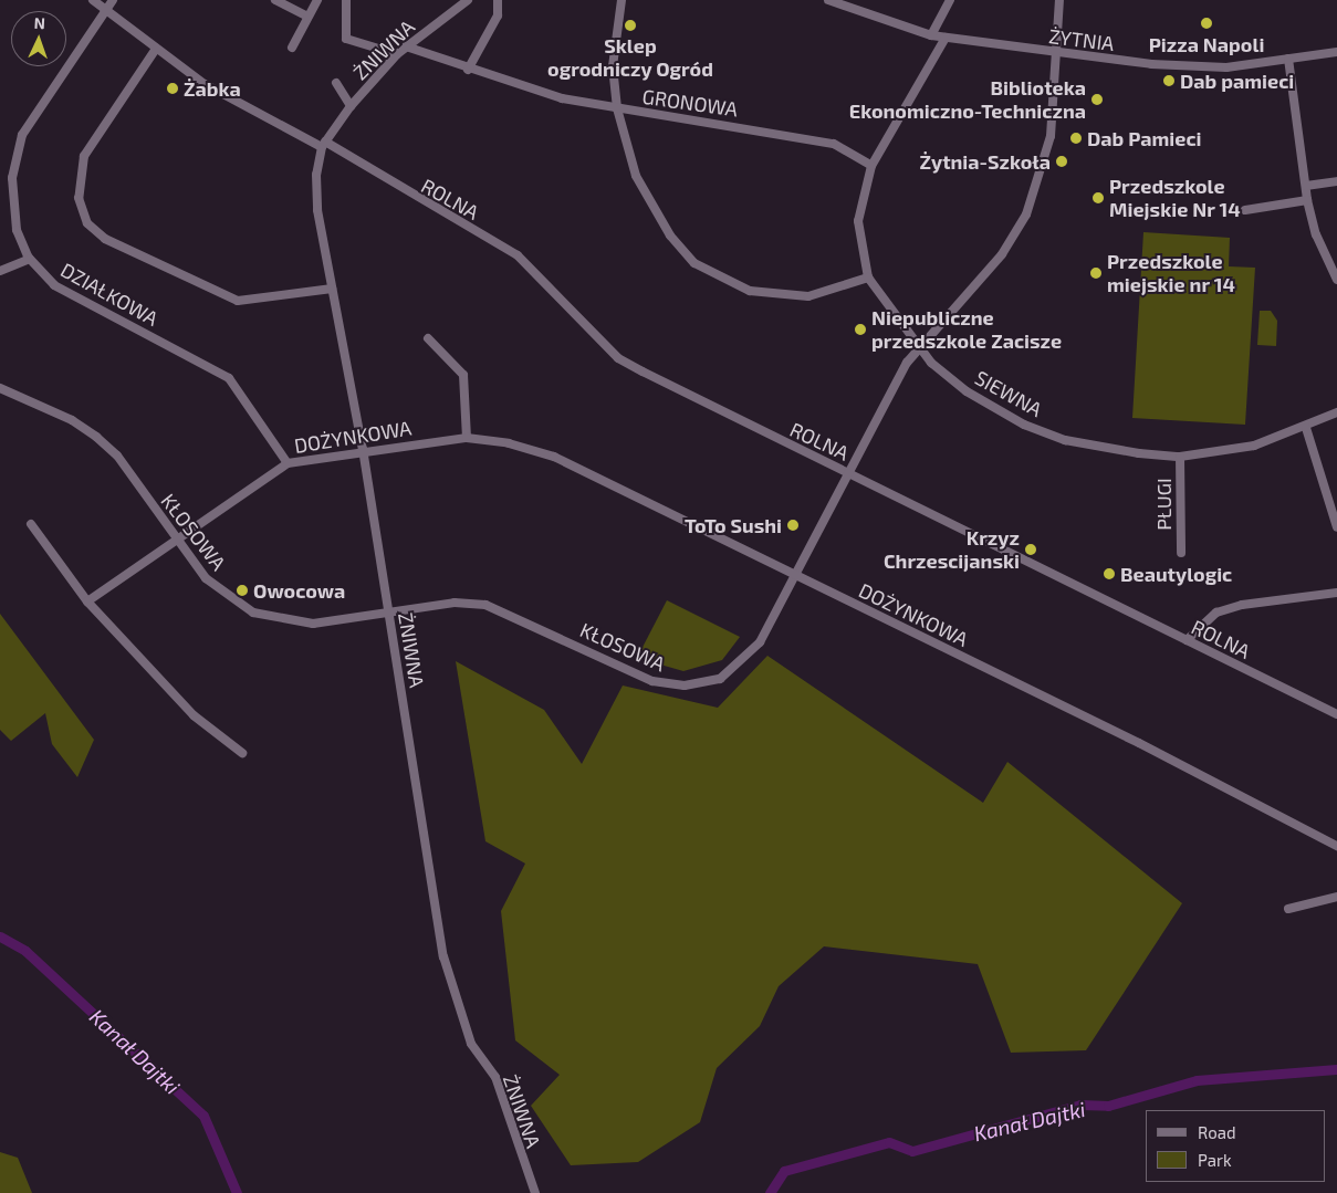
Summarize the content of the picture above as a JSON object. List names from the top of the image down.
{
  "streets": {
    "street": [
      "ŻYTNIA",
      "ŻNIWNA",
      "GRONOWA",
      "ROLNA",
      "DZIAŁKOWA",
      "SIEWNA",
      "DOŻYNKOWA",
      "PŁUGI",
      "KŁOSOWA"
    ]
  },
  "crossings": [
    ["ŻYTNIA", "SIEWNA"],
    ["ŻYTNIA", "KŁOSOWA"],
    ["ŻNIWNA", "GRONOWA"],
    ["ŻNIWNA", "ROLNA"],
    ["ŻNIWNA", "DOŻYNKOWA"],
    ["ŻNIWNA", "KŁOSOWA"],
    ["GRONOWA", "SIEWNA"],
    ["ROLNA", "DZIAŁKOWA"],
    ["ROLNA", "KŁOSOWA"],
    ["DZIAŁKOWA", "DOŻYNKOWA"],
    ["SIEWNA", "PŁUGI"],
    ["SIEWNA", "KŁOSOWA"],
    ["DOŻYNKOWA", "KŁOSOWA"]
  ],
  "water": ["Kanał Dajtki"],
  "places": [
    "Pizza Napoli",
    "Sklep ogrodniczy Ogród",
    "Dab pamieci",
    "Żabka",
    "Biblioteka Ekonomiczno-Techniczna",
    "Dab Pamieci",
    "Żytnia-Szkoła",
    "Przedszkole Miejskie Nr 14",
    "Przedszkole miejskie nr 14",
    "Niepubliczne przedszkole Zacisze",
    "ToTo Sushi",
    "Krzyz Chrzescijanski",
    "Beautylogic",
    "Owocowa"
  ],
  "legend": ["Road", "Park"],
  "north": "top"
}
